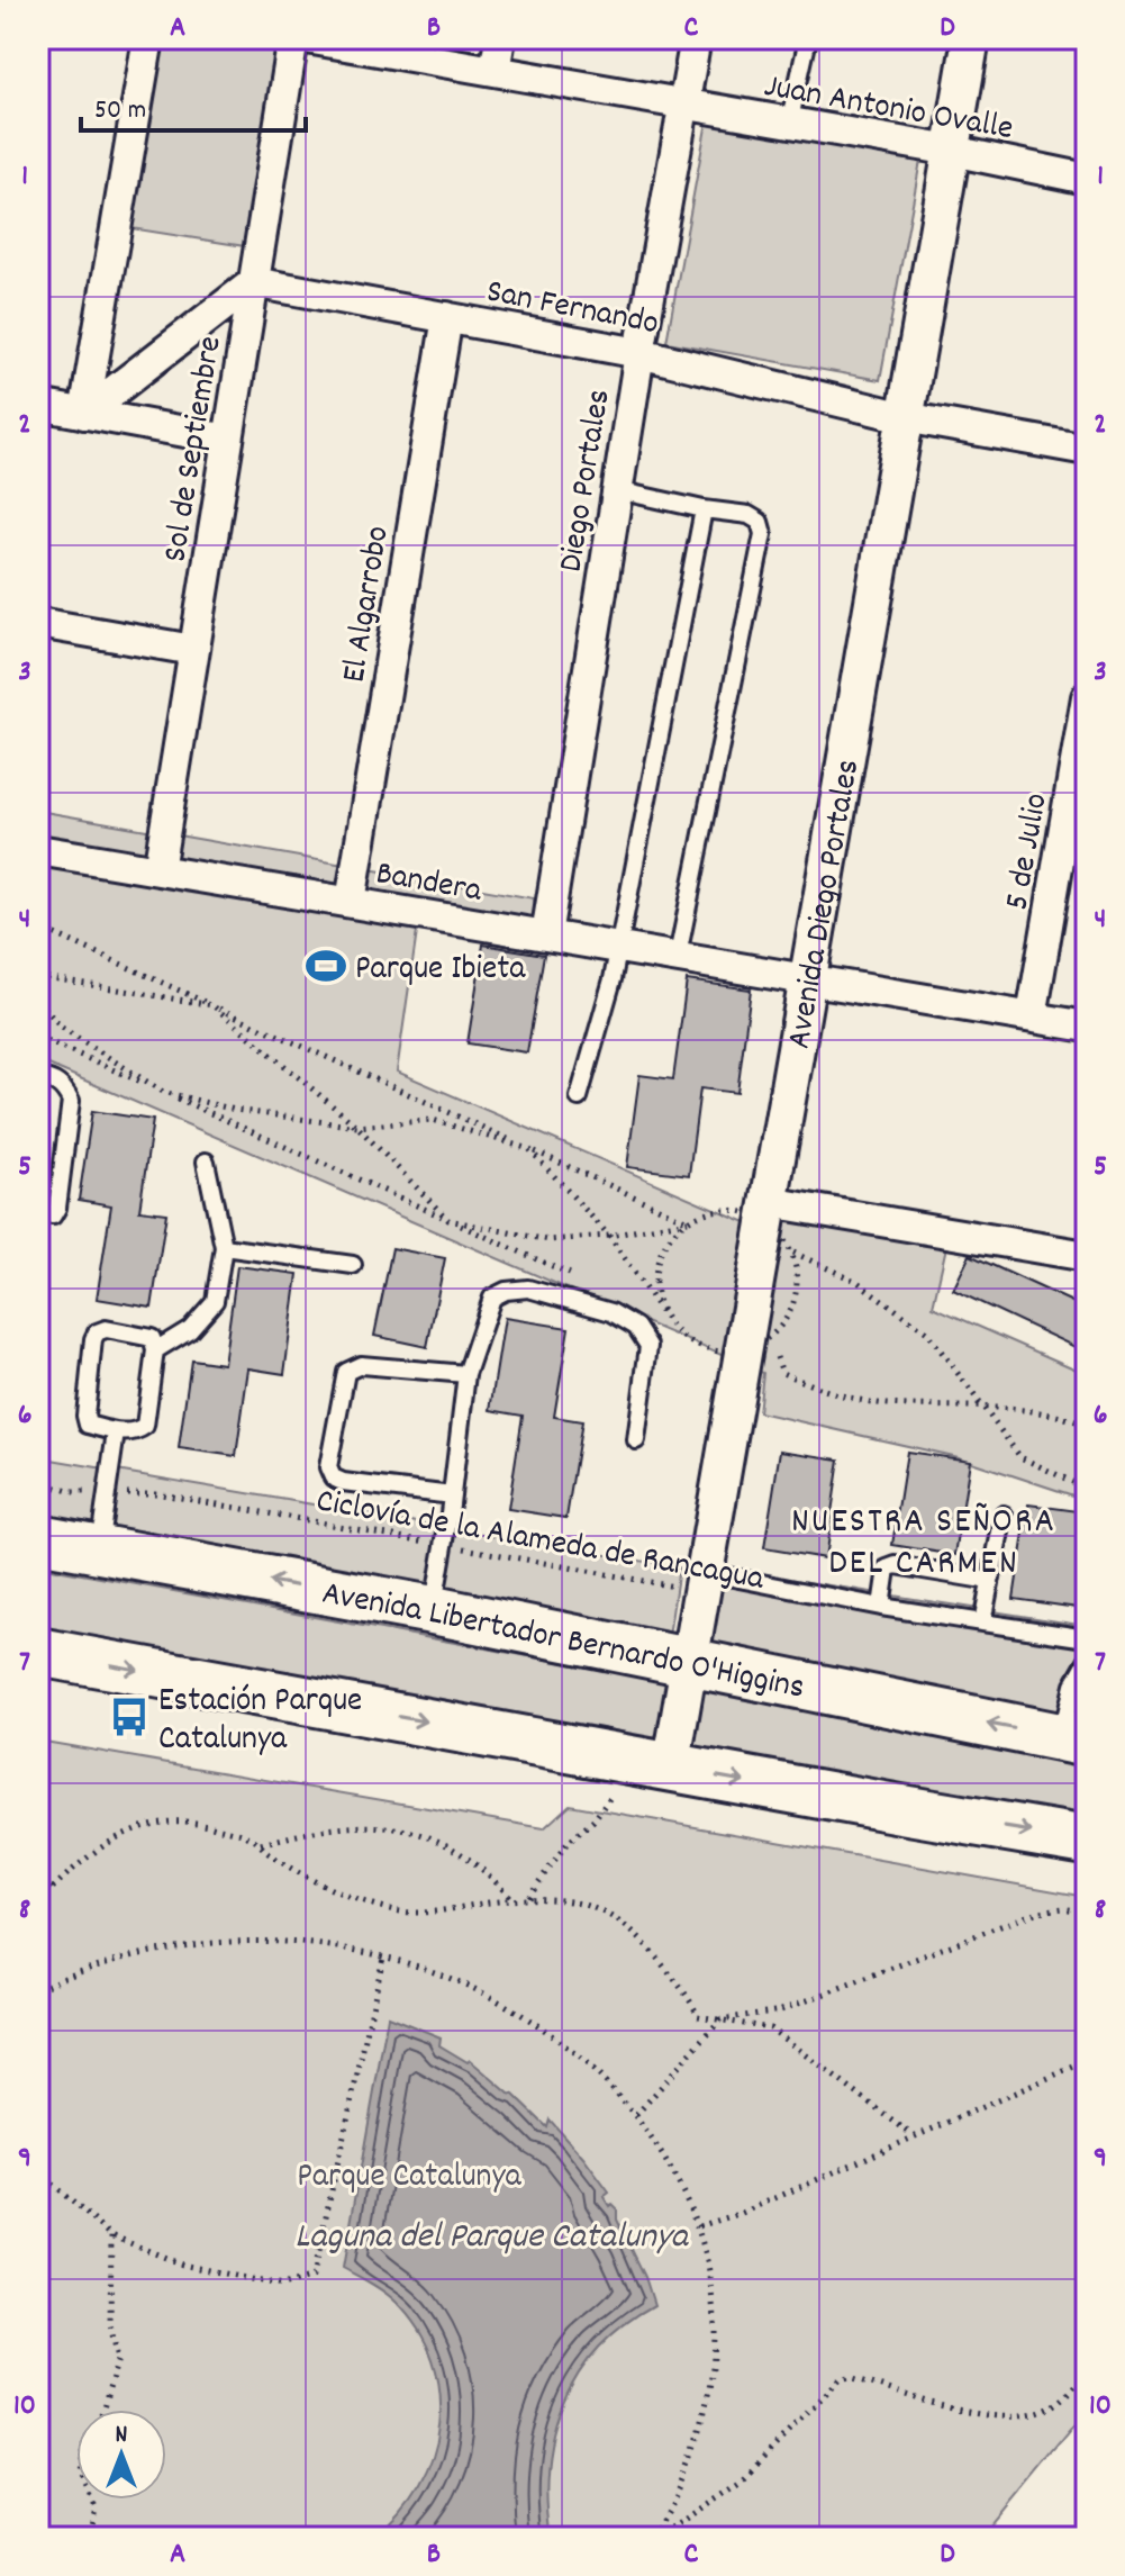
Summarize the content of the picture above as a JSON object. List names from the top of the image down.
{
  "streets": {
    "main road": ["Avenida Libertador Bernardo O'Higgins"],
    "street": [
      "Juan Antonio Ovalle",
      "San Fernando",
      "Sol de Septiembre",
      "Diego Portales",
      "El Algarrobo",
      "5 de Julio",
      "Bandera",
      "Avenida Diego Portales"
    ],
    "path": ["Ciclovía de la Alameda de Rancagua"]
  },
  "crossings": [
    ["Juan Antonio Ovalle", "Diego Portales"],
    ["Juan Antonio Ovalle", "Avenida Diego Portales"],
    ["San Fernando", "Sol de Septiembre"],
    ["San Fernando", "Diego Portales"],
    ["San Fernando", "El Algarrobo"],
    ["San Fernando", "Avenida Diego Portales"],
    ["Sol de Septiembre", "Bandera"],
    ["Diego Portales", "Bandera"],
    ["El Algarrobo", "Bandera"],
    ["5 de Julio", "Bandera"],
    ["Bandera", "Avenida Diego Portales"],
    ["Avenida Diego Portales", "Ciclovía de la Alameda de Rancagua"],
    ["Avenida Diego Portales", "Avenida Libertador Bernardo O'Higgins"]
  ],
  "districts": ["NUESTRA SEÑORA DEL CARMEN"],
  "water": ["Laguna del Parque Catalunya"],
  "parks": ["Parque Catalunya"],
  "places": {
    "sports": ["Parque Ibieta"],
    "bus stop": ["Estación Parque Catalunya"]
  },
  "scale_bar": "50 m",
  "north": "top",
  "grid": {
    "columns": [
      "A",
      "B",
      "C",
      "D"
    ],
    "rows": [
      "1",
      "2",
      "3",
      "4",
      "5",
      "6",
      "7",
      "8",
      "9",
      "10"
    ]
  }
}
